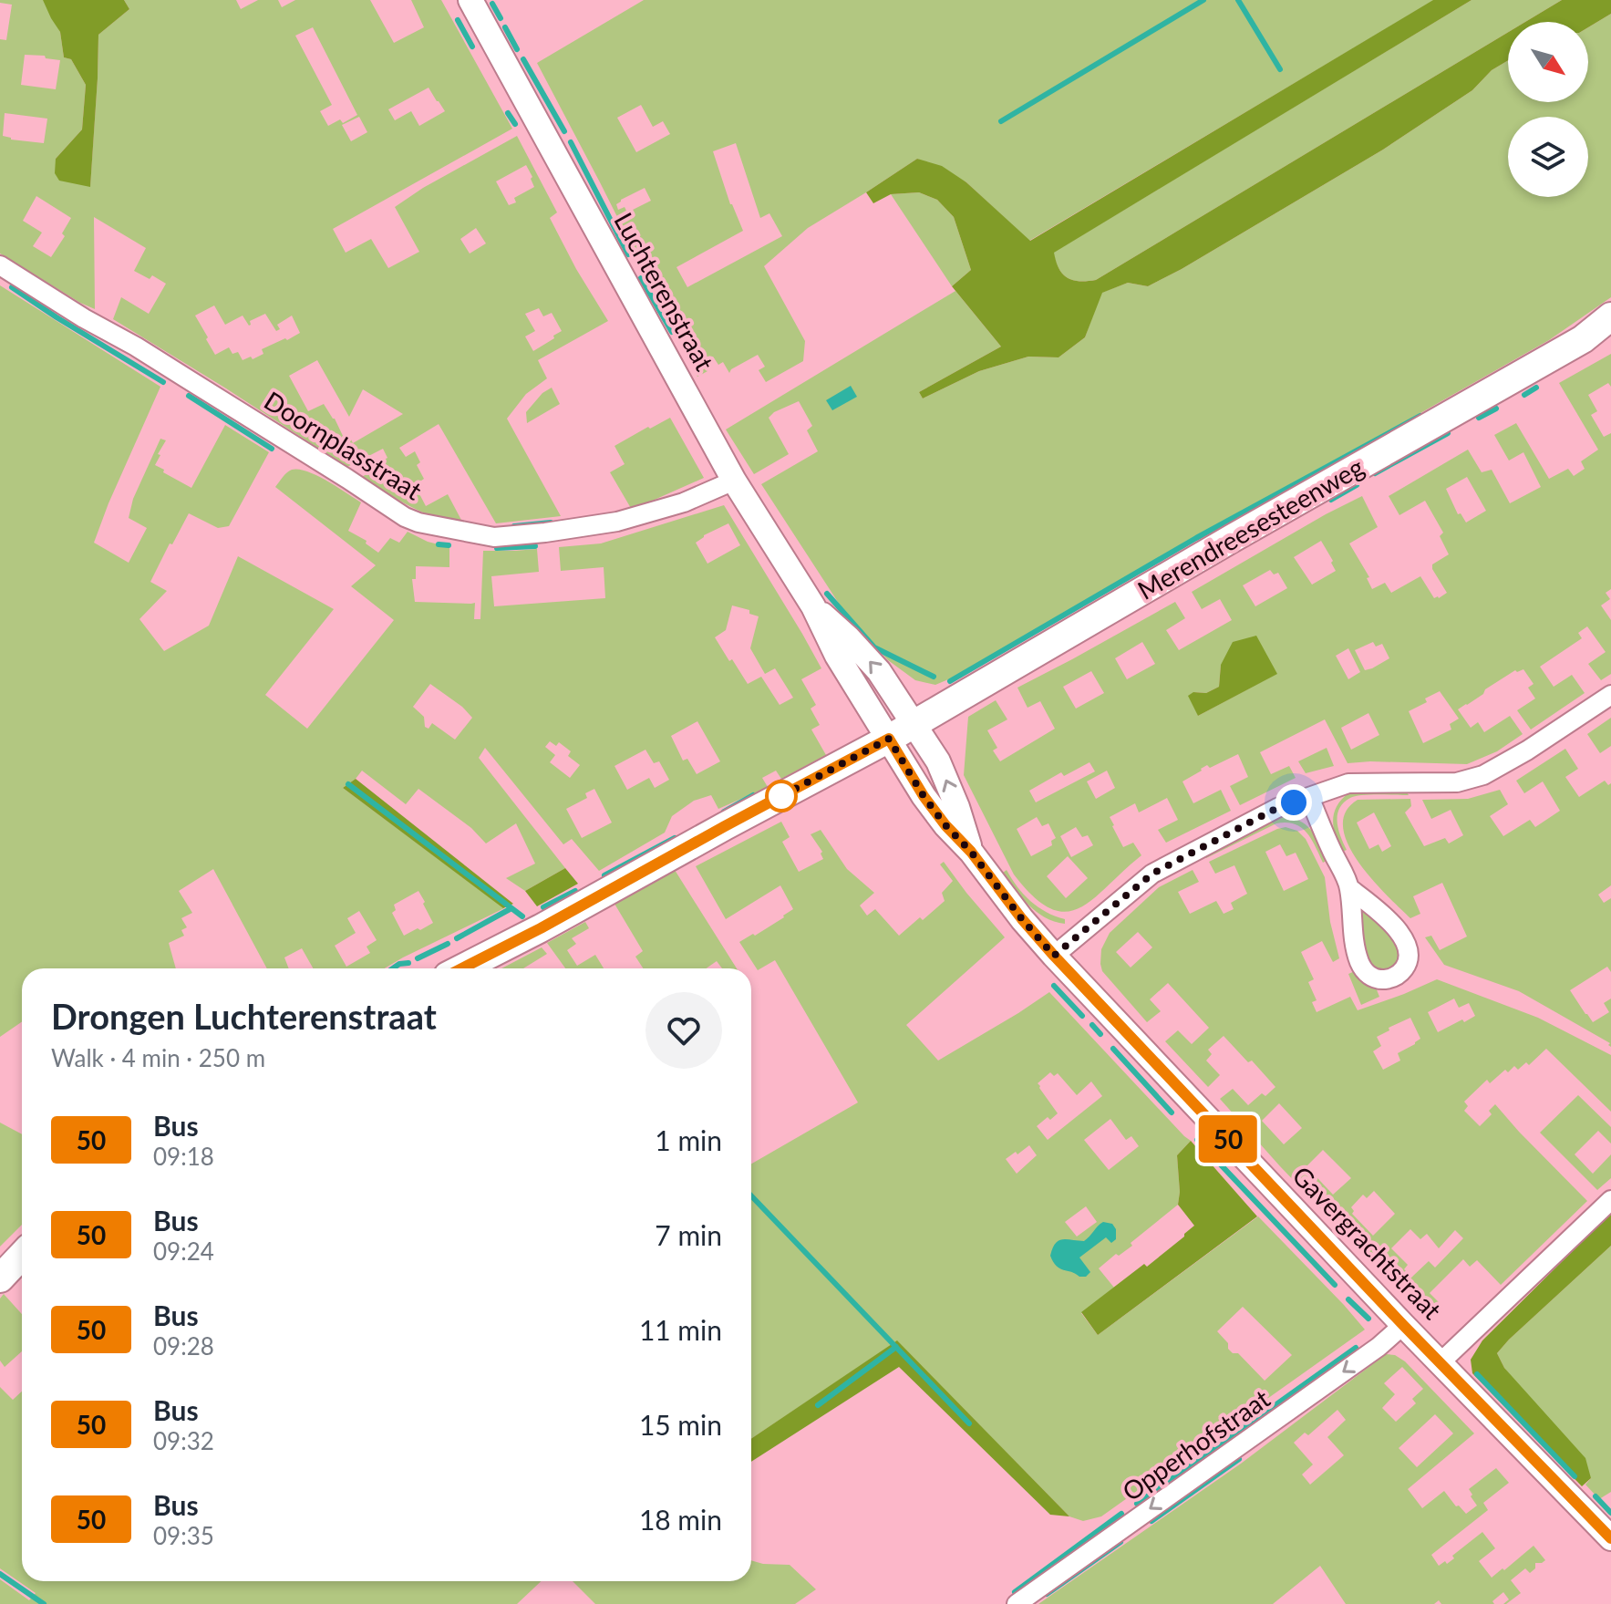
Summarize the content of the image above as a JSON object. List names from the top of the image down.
{
  "streets": {
    "main road": ["Merendreesesteenweg"],
    "street": [
      "Luchterenstraat",
      "Doornplasstraat",
      "Gavergrachtstraat",
      "Opperhofstraat"
    ]
  },
  "crossings": [
    ["Luchterenstraat", "Doornplasstraat"],
    ["Luchterenstraat", "Merendreesesteenweg"],
    ["Luchterenstraat", "Gavergrachtstraat"],
    ["Merendreesesteenweg", "Gavergrachtstraat"],
    ["Gavergrachtstraat", "Opperhofstraat"]
  ],
  "one_way": ["Opperhofstraat"],
  "lines": ["bus line 50"],
  "north": "bottom right",
  "page": {
    "on_map": "50",
    "heading": ["Drongen Luchterenstraat", "Walk · 4 min · 250 m"],
    "list": [
      {
        "mark": "50",
        "name": "Bus",
        "note": "09:18",
        "value": "1 min"
      },
      {
        "mark": "50",
        "name": "Bus",
        "note": "09:24",
        "value": "7 min"
      },
      {
        "mark": "50",
        "name": "Bus",
        "note": "09:28",
        "value": "11 min"
      },
      {
        "mark": "50",
        "name": "Bus",
        "note": "09:32",
        "value": "15 min"
      },
      {
        "mark": "50",
        "name": "Bus",
        "note": "09:35",
        "value": "18 min"
      }
    ]
  }
}
